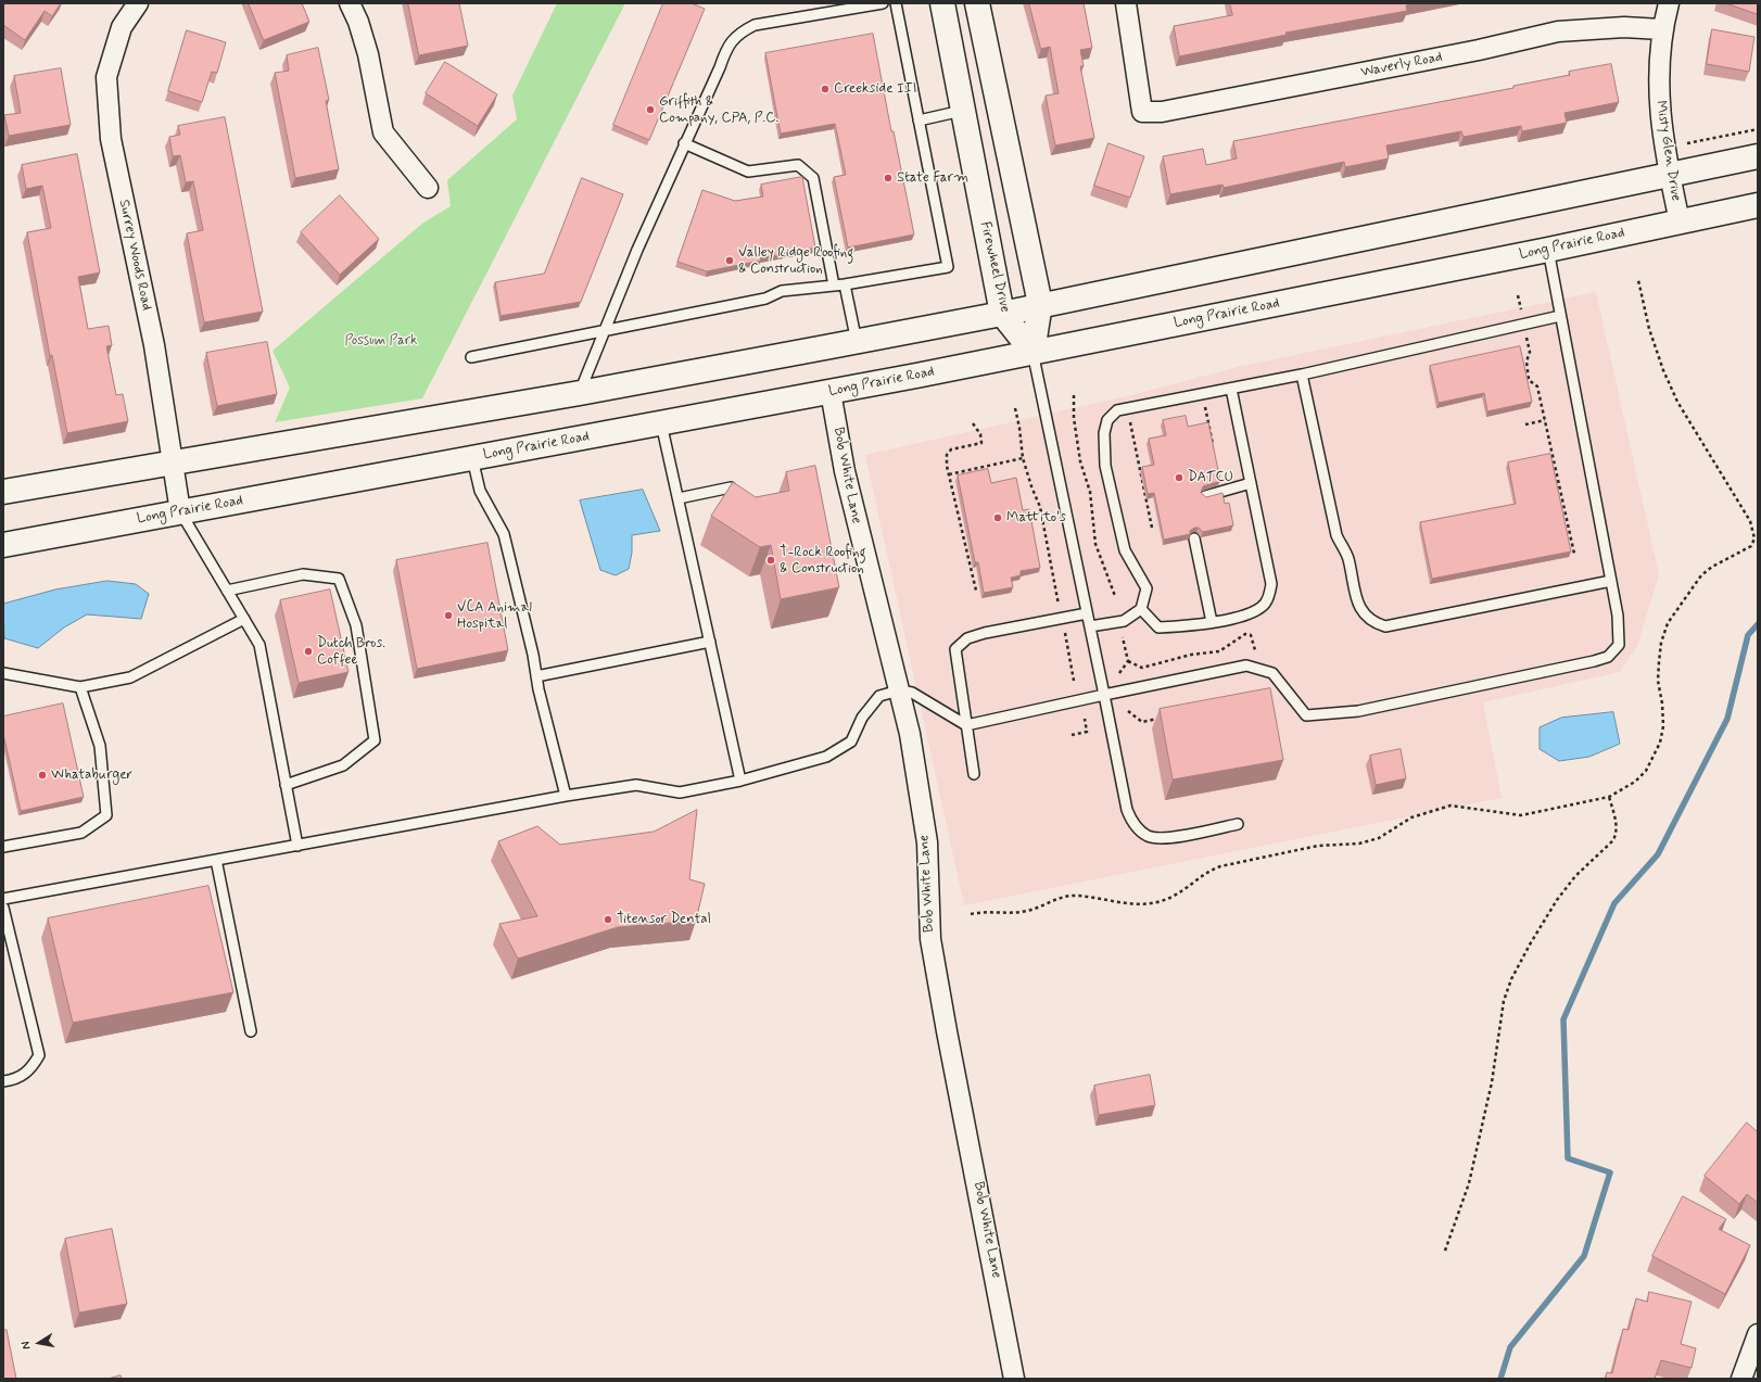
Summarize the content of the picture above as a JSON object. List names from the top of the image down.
{
  "streets": {
    "main road": ["Long Prairie Road", "Firewheel Drive"],
    "street": [
      "Waverly Road",
      "Misty Glen Drive",
      "Surrey Woods Road",
      "Bob White Lane"
    ]
  },
  "crossings": [
    ["Waverly Road", "Misty Glen Drive"],
    ["Misty Glen Drive", "Long Prairie Road"],
    ["Long Prairie Road", "Surrey Woods Road"],
    ["Long Prairie Road", "Firewheel Drive"],
    ["Long Prairie Road", "Bob White Lane"]
  ],
  "parks": ["Possum Park"],
  "places": [
    "Creekside III",
    "Griffith & Company, CPA, P.C.",
    "State Farm",
    "Valley Ridge Roofing & Construction",
    "DATCU",
    "Mattito's",
    "T-Rock Roofing & Construction",
    "VCA Animal Hospital",
    "Dutch Bros. Coffee",
    "Whataburger",
    "Titensor Dental"
  ],
  "north": "left"
}
